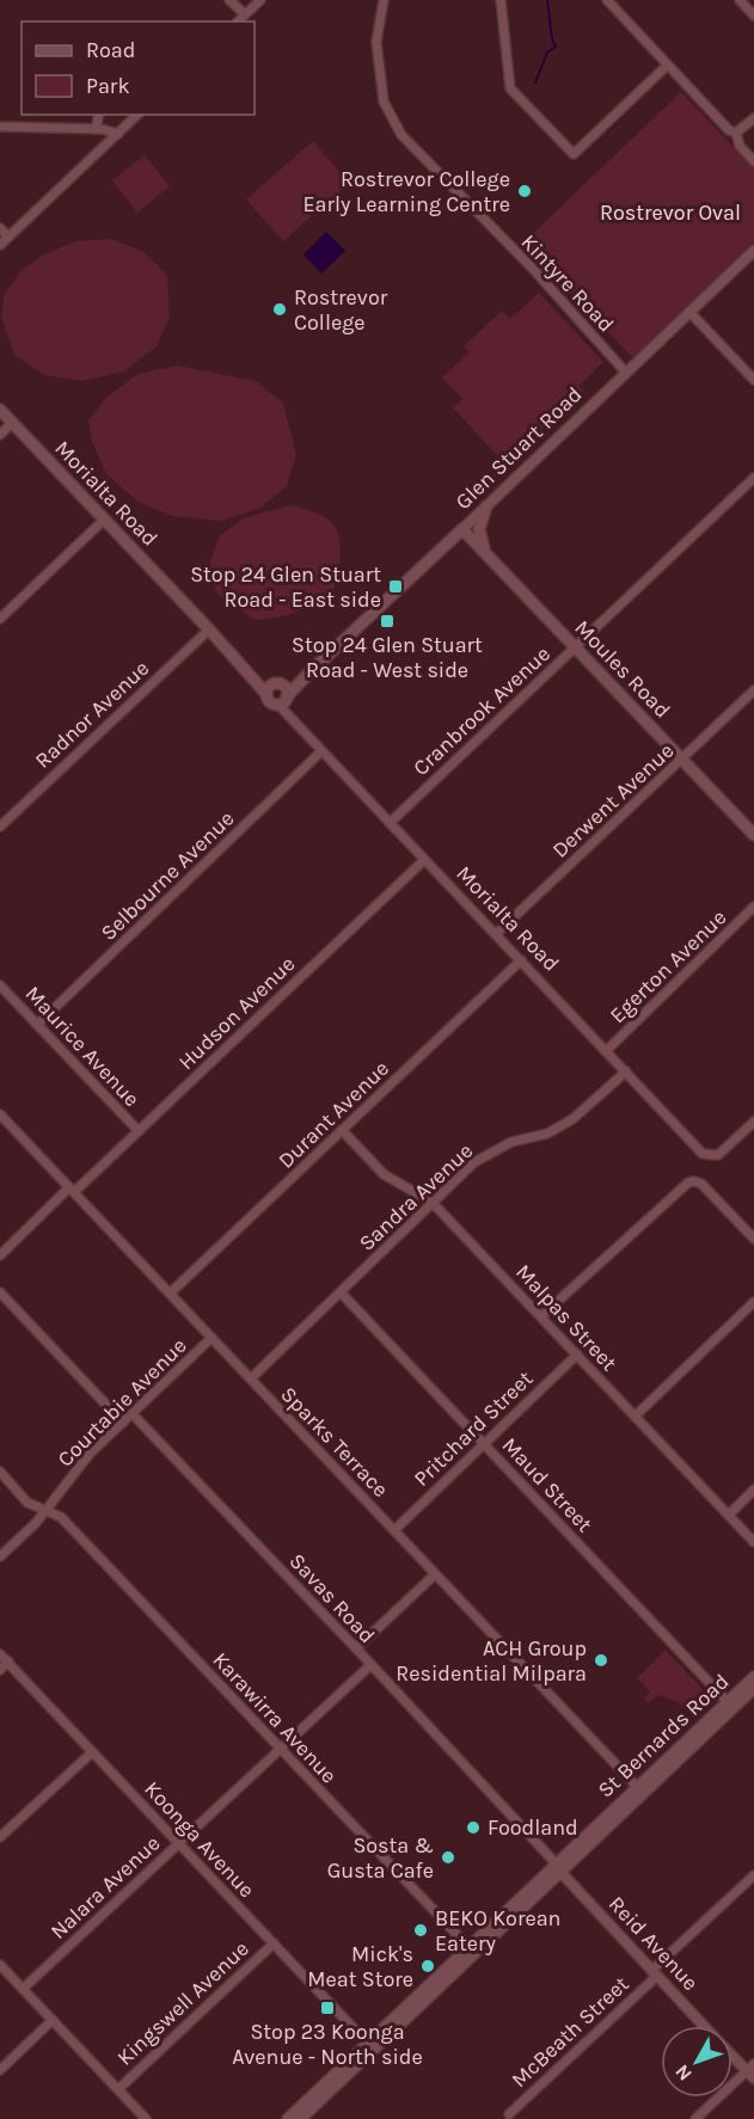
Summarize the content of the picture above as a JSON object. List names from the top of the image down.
{
  "streets": {
    "main road": [
      "Glen Stuart Road",
      "Morialta Road",
      "Moules Road",
      "St Bernards Road"
    ],
    "street": [
      "Kintyre Road",
      "Cranbrook Avenue",
      "Radnor Avenue",
      "Derwent Avenue",
      "Selbourne Avenue",
      "Egerton Avenue",
      "Hudson Avenue",
      "Maurice Avenue",
      "Durant Avenue",
      "Sandra Avenue",
      "Malpas Street",
      "Courtabie Avenue",
      "Pritchard Street",
      "Sparks Terrace",
      "Maud Street",
      "Savas Road",
      "Karawirra Avenue",
      "Koonga Avenue",
      "Nalara Avenue",
      "Reid Avenue",
      "Kingswell Avenue",
      "McBeath Street"
    ]
  },
  "crossings": [
    ["Kintyre Road", "Glen Stuart Road"],
    ["Glen Stuart Road", "Morialta Road"],
    ["Glen Stuart Road", "Moules Road"],
    ["Morialta Road", "Cranbrook Avenue"],
    ["Morialta Road", "Radnor Avenue"],
    ["Morialta Road", "Derwent Avenue"],
    ["Morialta Road", "Selbourne Avenue"],
    ["Morialta Road", "Egerton Avenue"],
    ["Morialta Road", "Hudson Avenue"],
    ["Morialta Road", "Durant Avenue"],
    ["Morialta Road", "Sandra Avenue"],
    ["Moules Road", "Cranbrook Avenue"],
    ["Moules Road", "Derwent Avenue"],
    ["Selbourne Avenue", "Maurice Avenue"],
    ["Hudson Avenue", "Maurice Avenue"],
    ["Hudson Avenue", "Sparks Terrace"],
    ["Durant Avenue", "Malpas Street"],
    ["Durant Avenue", "Sparks Terrace"],
    ["Sandra Avenue", "Malpas Street"],
    ["Sandra Avenue", "Sparks Terrace"],
    ["Sandra Avenue", "Maud Street"],
    ["Malpas Street", "Pritchard Street"],
    ["Courtabie Avenue", "Sparks Terrace"],
    ["Courtabie Avenue", "Savas Road"],
    ["Courtabie Avenue", "Karawirra Avenue"],
    ["Pritchard Street", "Sparks Terrace"],
    ["Pritchard Street", "Maud Street"],
    ["Sparks Terrace", "St Bernards Road"],
    ["Maud Street", "St Bernards Road"],
    ["Savas Road", "St Bernards Road"],
    ["Savas Road", "Nalara Avenue"],
    ["Savas Road", "Reid Avenue"],
    ["Karawirra Avenue", "St Bernards Road"],
    ["Karawirra Avenue", "Nalara Avenue"],
    ["St Bernards Road", "Koonga Avenue"],
    ["St Bernards Road", "Reid Avenue"],
    ["Koonga Avenue", "Nalara Avenue"],
    ["Koonga Avenue", "Kingswell Avenue"],
    ["Reid Avenue", "McBeath Street"]
  ],
  "parks": ["Rostrevor Oval"],
  "places": {
    "other": [
      "Rostrevor College Early Learning Centre",
      "Rostrevor College",
      "ACH Group Residential Milpara",
      "Foodland",
      "Sosta & Gusta Cafe",
      "BEKO Korean Eatery",
      "Mick's Meat Store"
    ],
    "transit": ["Stop 24 Glen Stuart Road - East side", "Stop 24 Glen Stuart Road - West side", "Stop 23 Koonga Avenue - North side"]
  },
  "legend": ["Road", "Park"],
  "north": "bottom left"
}
